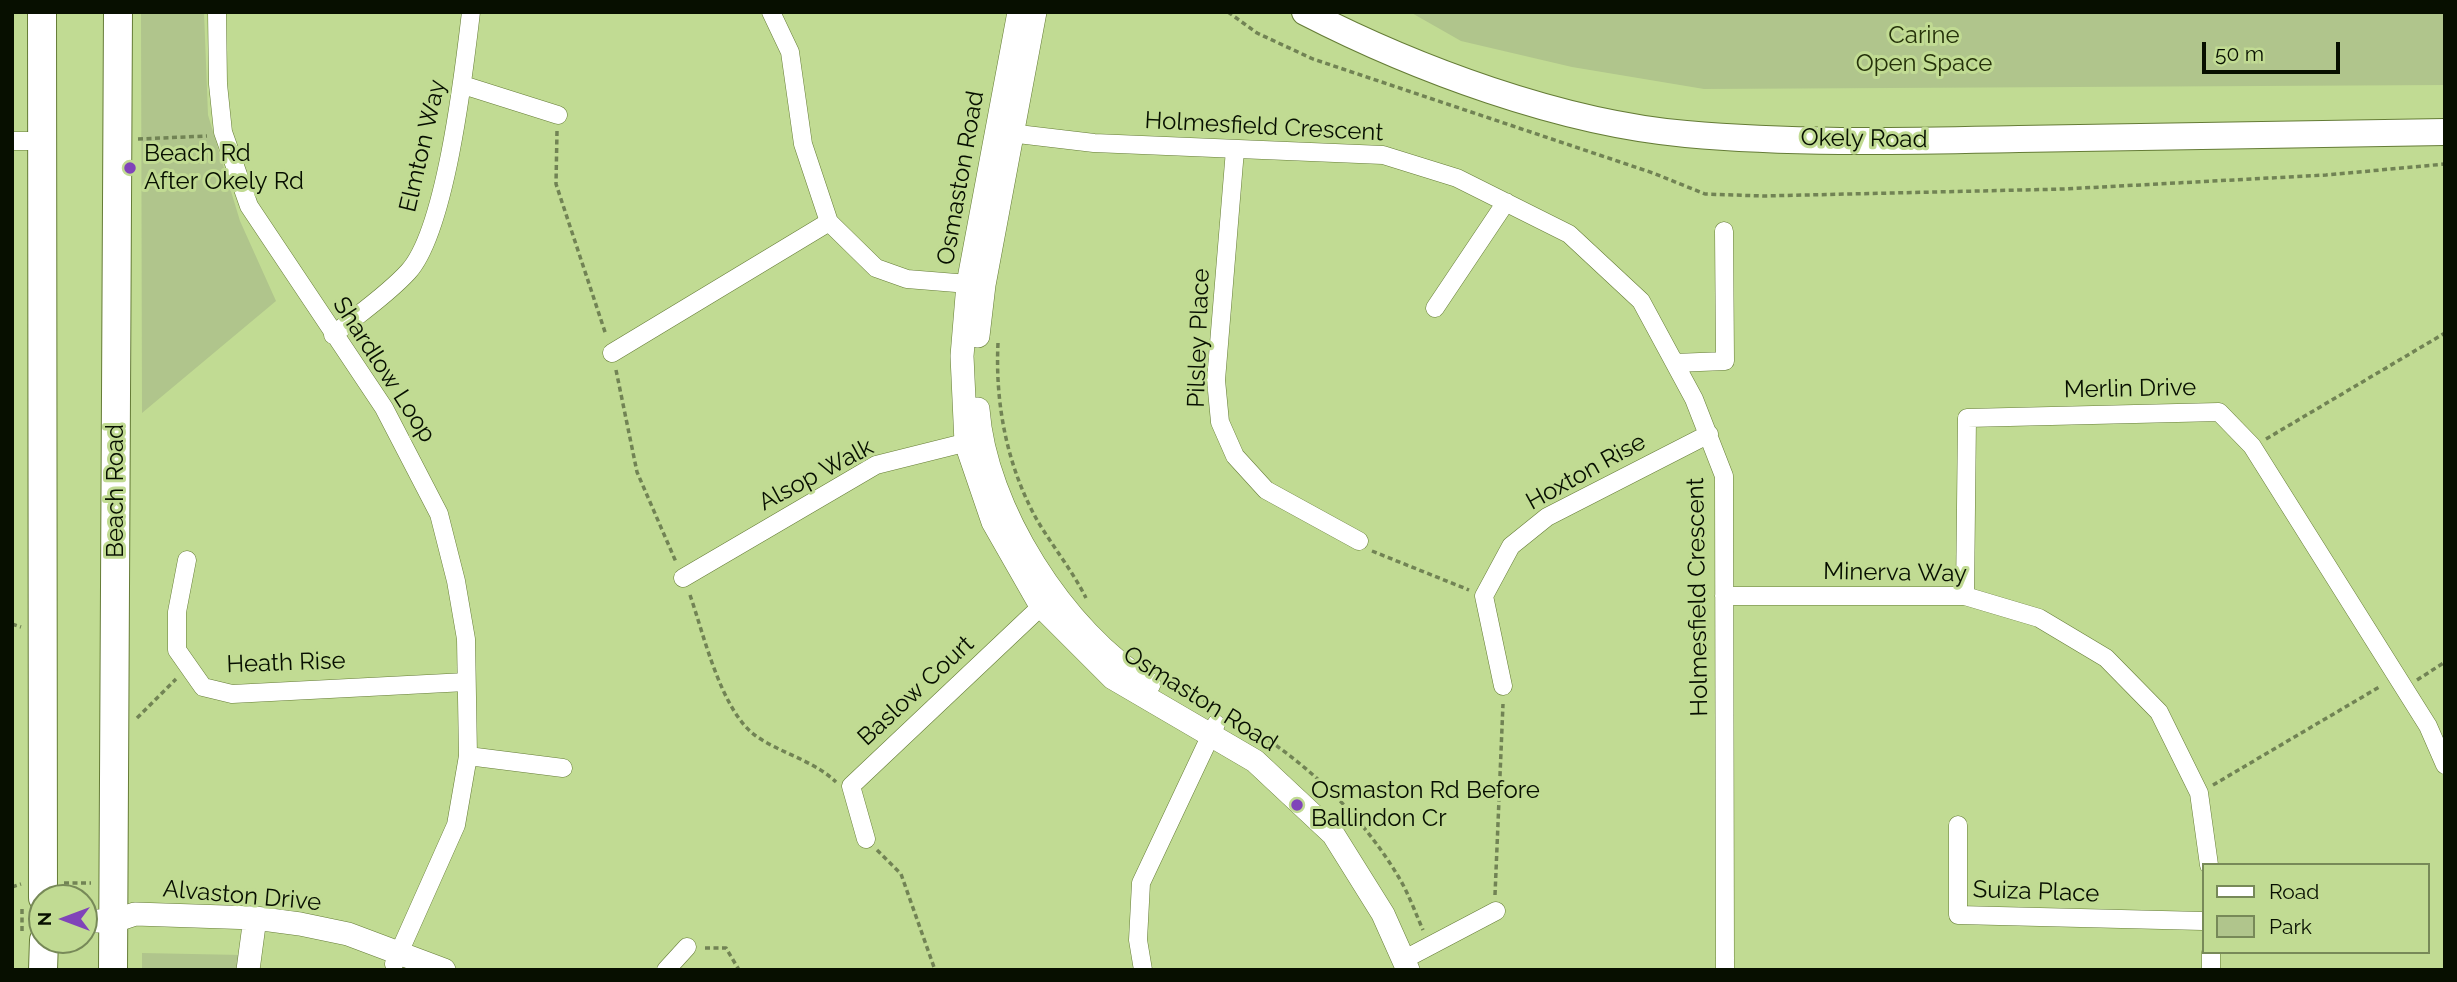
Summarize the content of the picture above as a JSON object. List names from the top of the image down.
{
  "streets": {
    "main road": ["Okely Road", "Beach Road"],
    "street": [
      "Holmesfield Crescent",
      "Elmton Way",
      "Osmaston Road",
      "Pilsley Place",
      "Shardlow Loop",
      "Merlin Drive",
      "Hoxton Rise",
      "Alsop Walk",
      "Minerva Way",
      "Heath Rise",
      "Baslow Court",
      "Suiza Place",
      "Alvaston Drive"
    ]
  },
  "crossings": [
    ["Holmesfield Crescent", "Osmaston Road"],
    ["Holmesfield Crescent", "Pilsley Place"],
    ["Holmesfield Crescent", "Hoxton Rise"],
    ["Holmesfield Crescent", "Minerva Way"],
    ["Elmton Way", "Shardlow Loop"],
    ["Osmaston Road", "Alsop Walk"],
    ["Osmaston Road", "Baslow Court"],
    ["Shardlow Loop", "Heath Rise"],
    ["Shardlow Loop", "Alvaston Drive"],
    ["Merlin Drive", "Minerva Way"],
    ["Beach Road", "Alvaston Drive"]
  ],
  "parks": ["Carine Open Space"],
  "places": ["Beach Rd After Okely Rd", "Osmaston Rd Before Ballindon Cr"],
  "legend": ["Road", "Park"],
  "scale_bar": "50 m",
  "north": "left"
}
